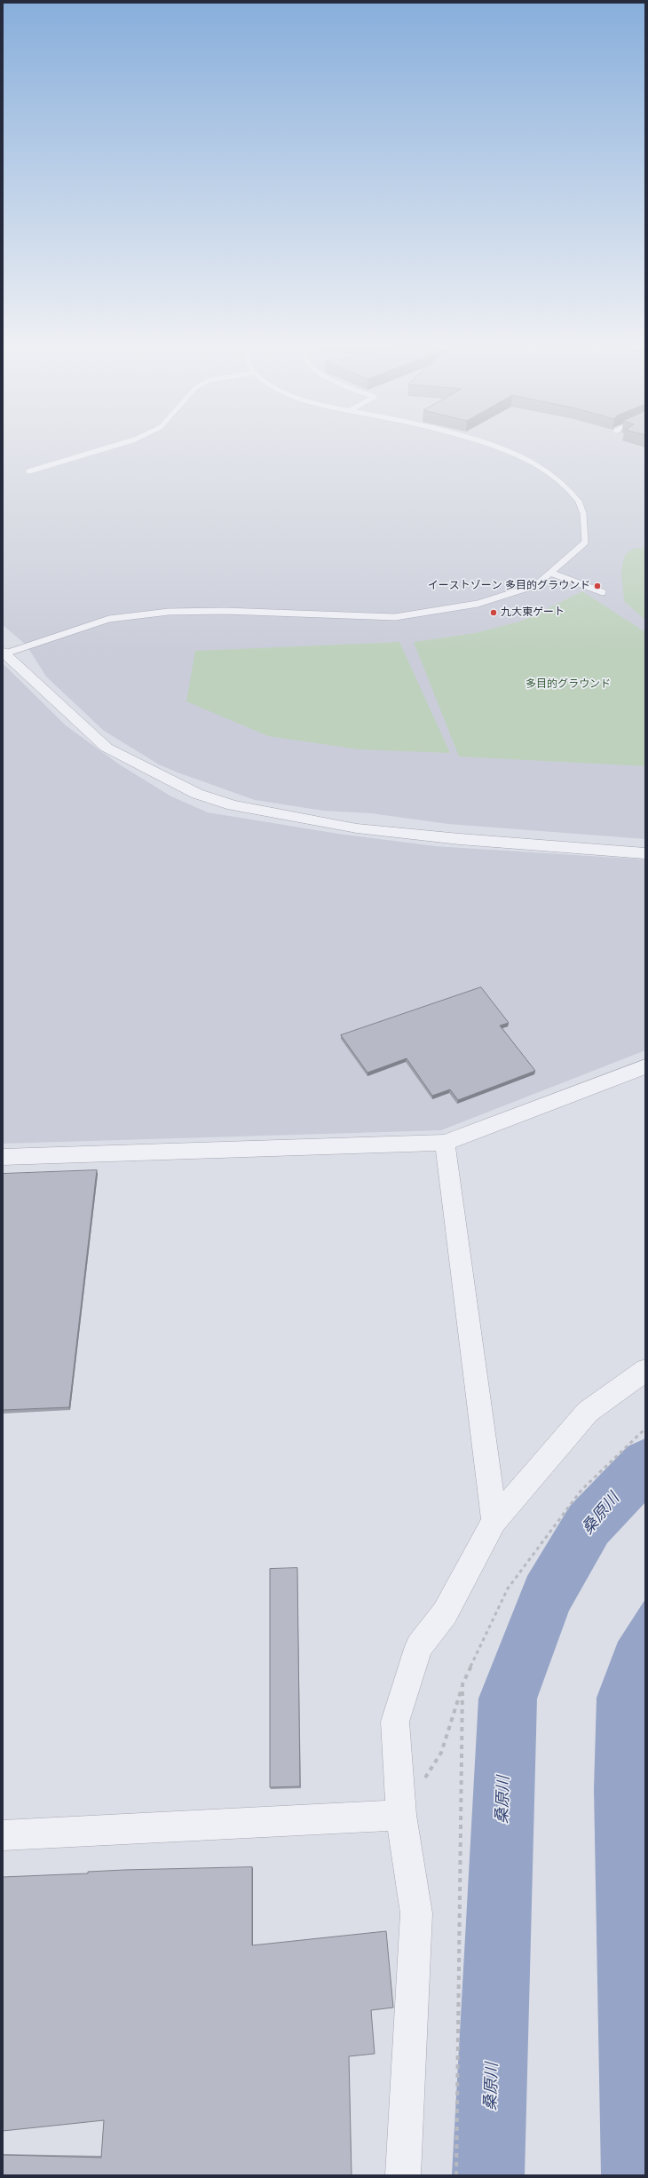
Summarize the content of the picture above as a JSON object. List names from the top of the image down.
{
  "water": ["桑原川"],
  "parks": ["多目的グラウンド"],
  "places": ["イーストゾーン 多目的グラウンド", "九大東ゲート"]
}
